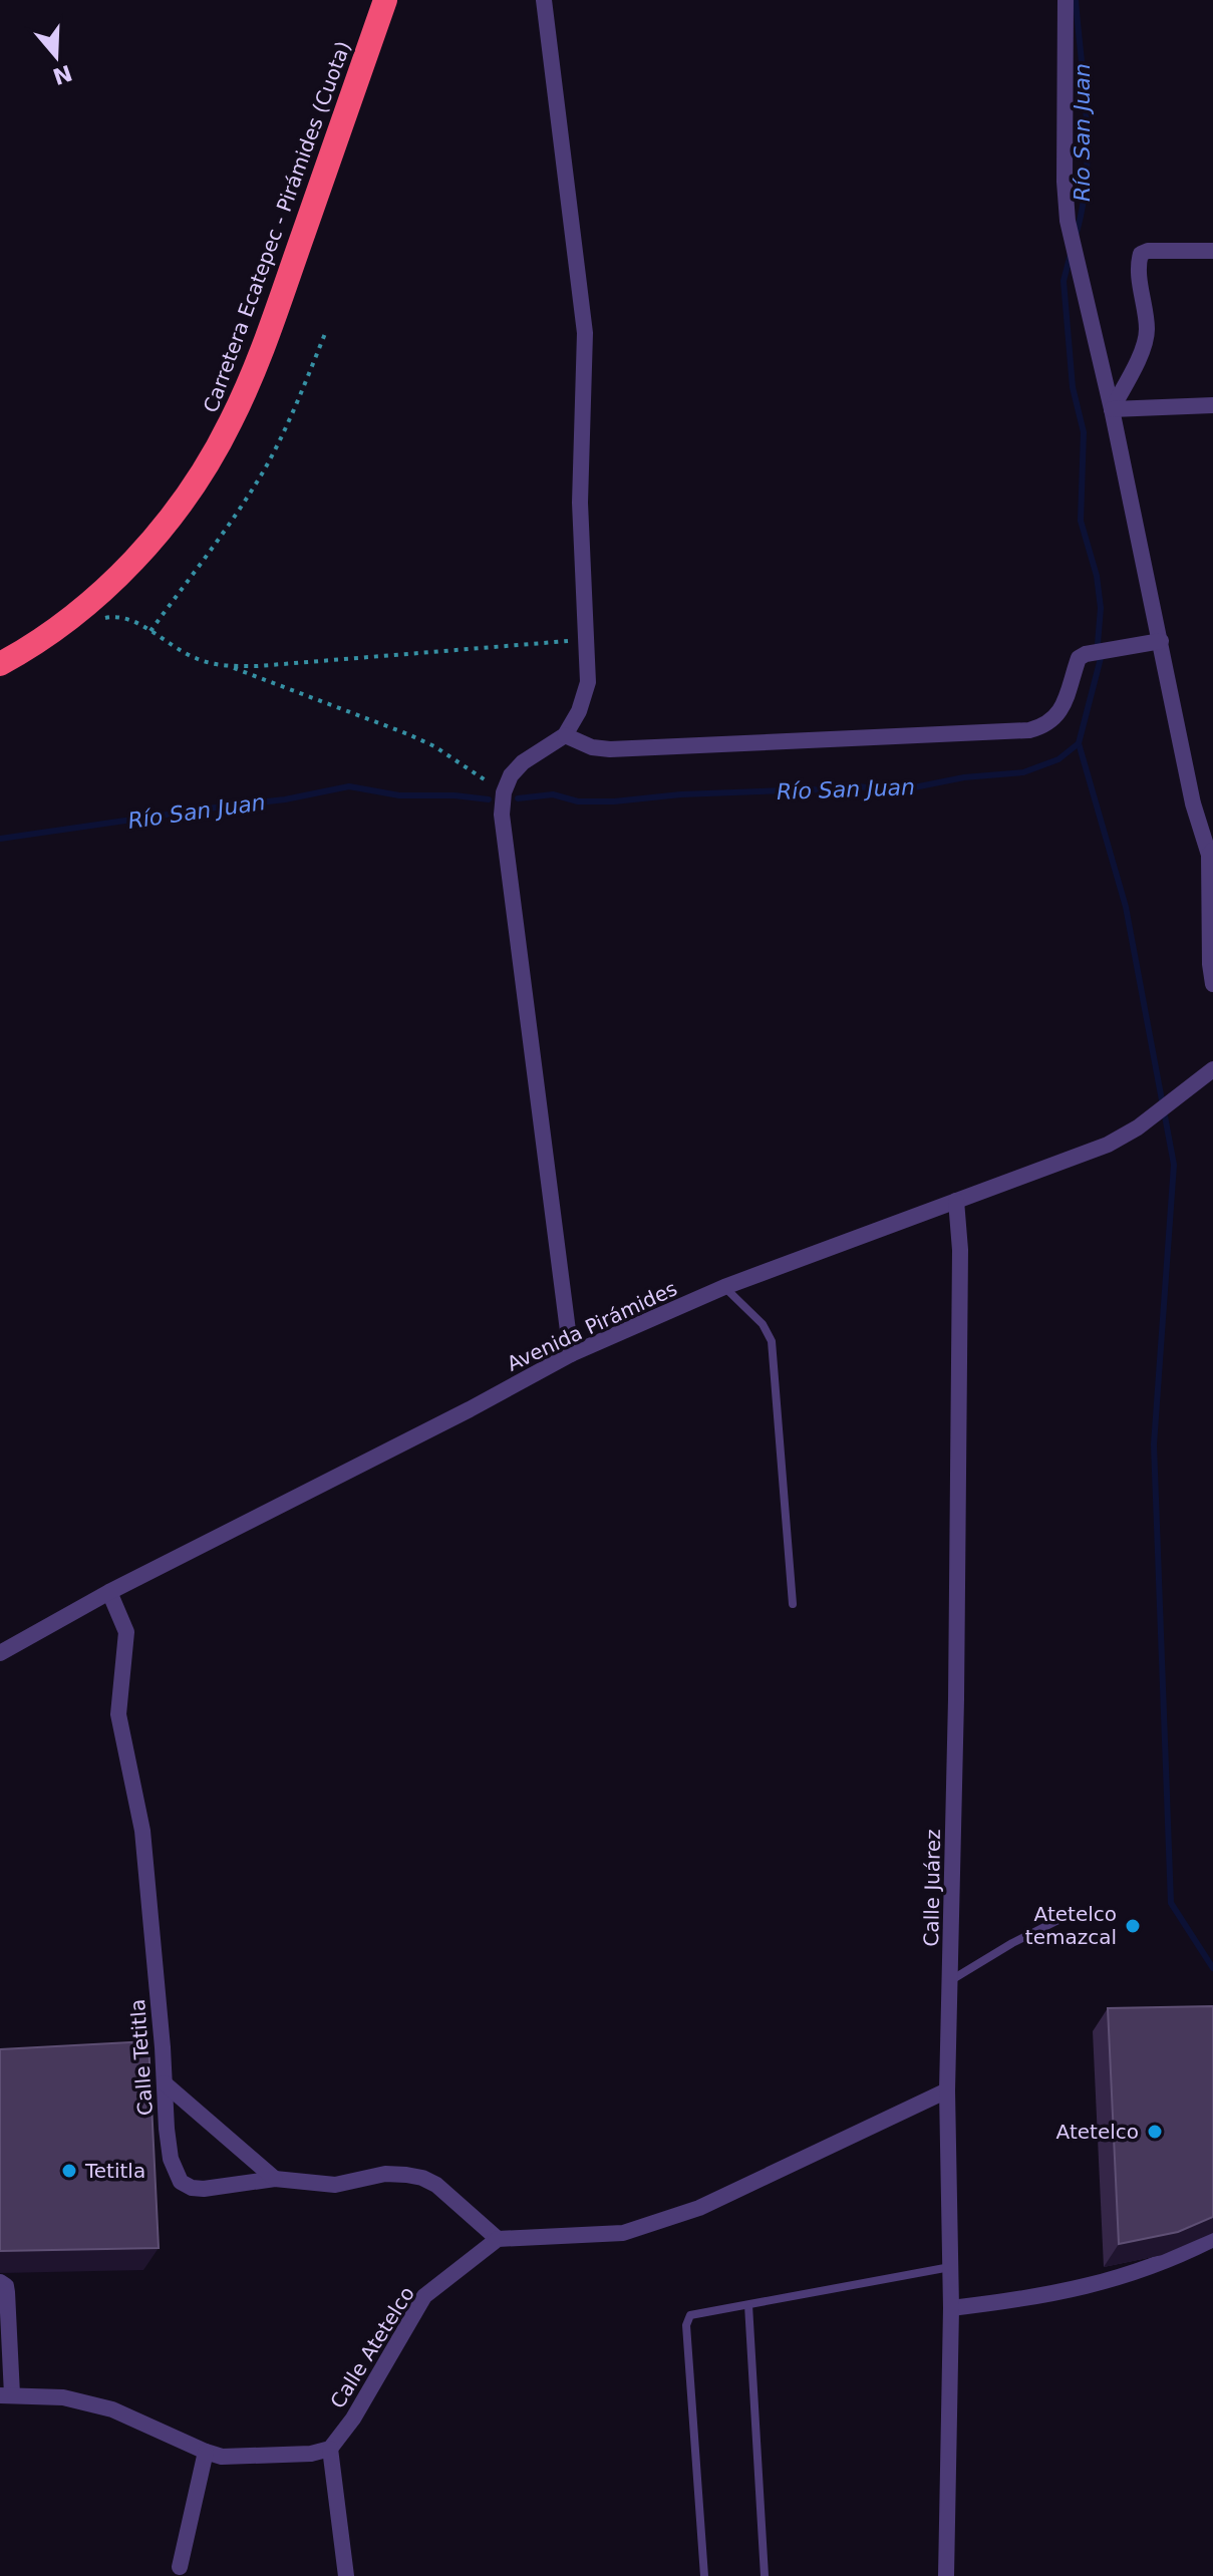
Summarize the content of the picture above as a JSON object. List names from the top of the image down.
{
  "streets": {
    "highway": ["Carretera Ecatepec - Pirámides (Cuota)"],
    "street": [
      "Avenida Pirámides",
      "Calle Juárez",
      "Calle Tetitla",
      "Calle Atetelco"
    ]
  },
  "crossings": [
    ["Avenida Pirámides", "Calle Juárez"],
    ["Avenida Pirámides", "Calle Tetitla"],
    ["Calle Tetitla", "Calle Atetelco"]
  ],
  "water": ["Río San Juan"],
  "places": ["Atetelco temazcal", "Atetelco", "Tetitla"],
  "north": "bottom"
}
